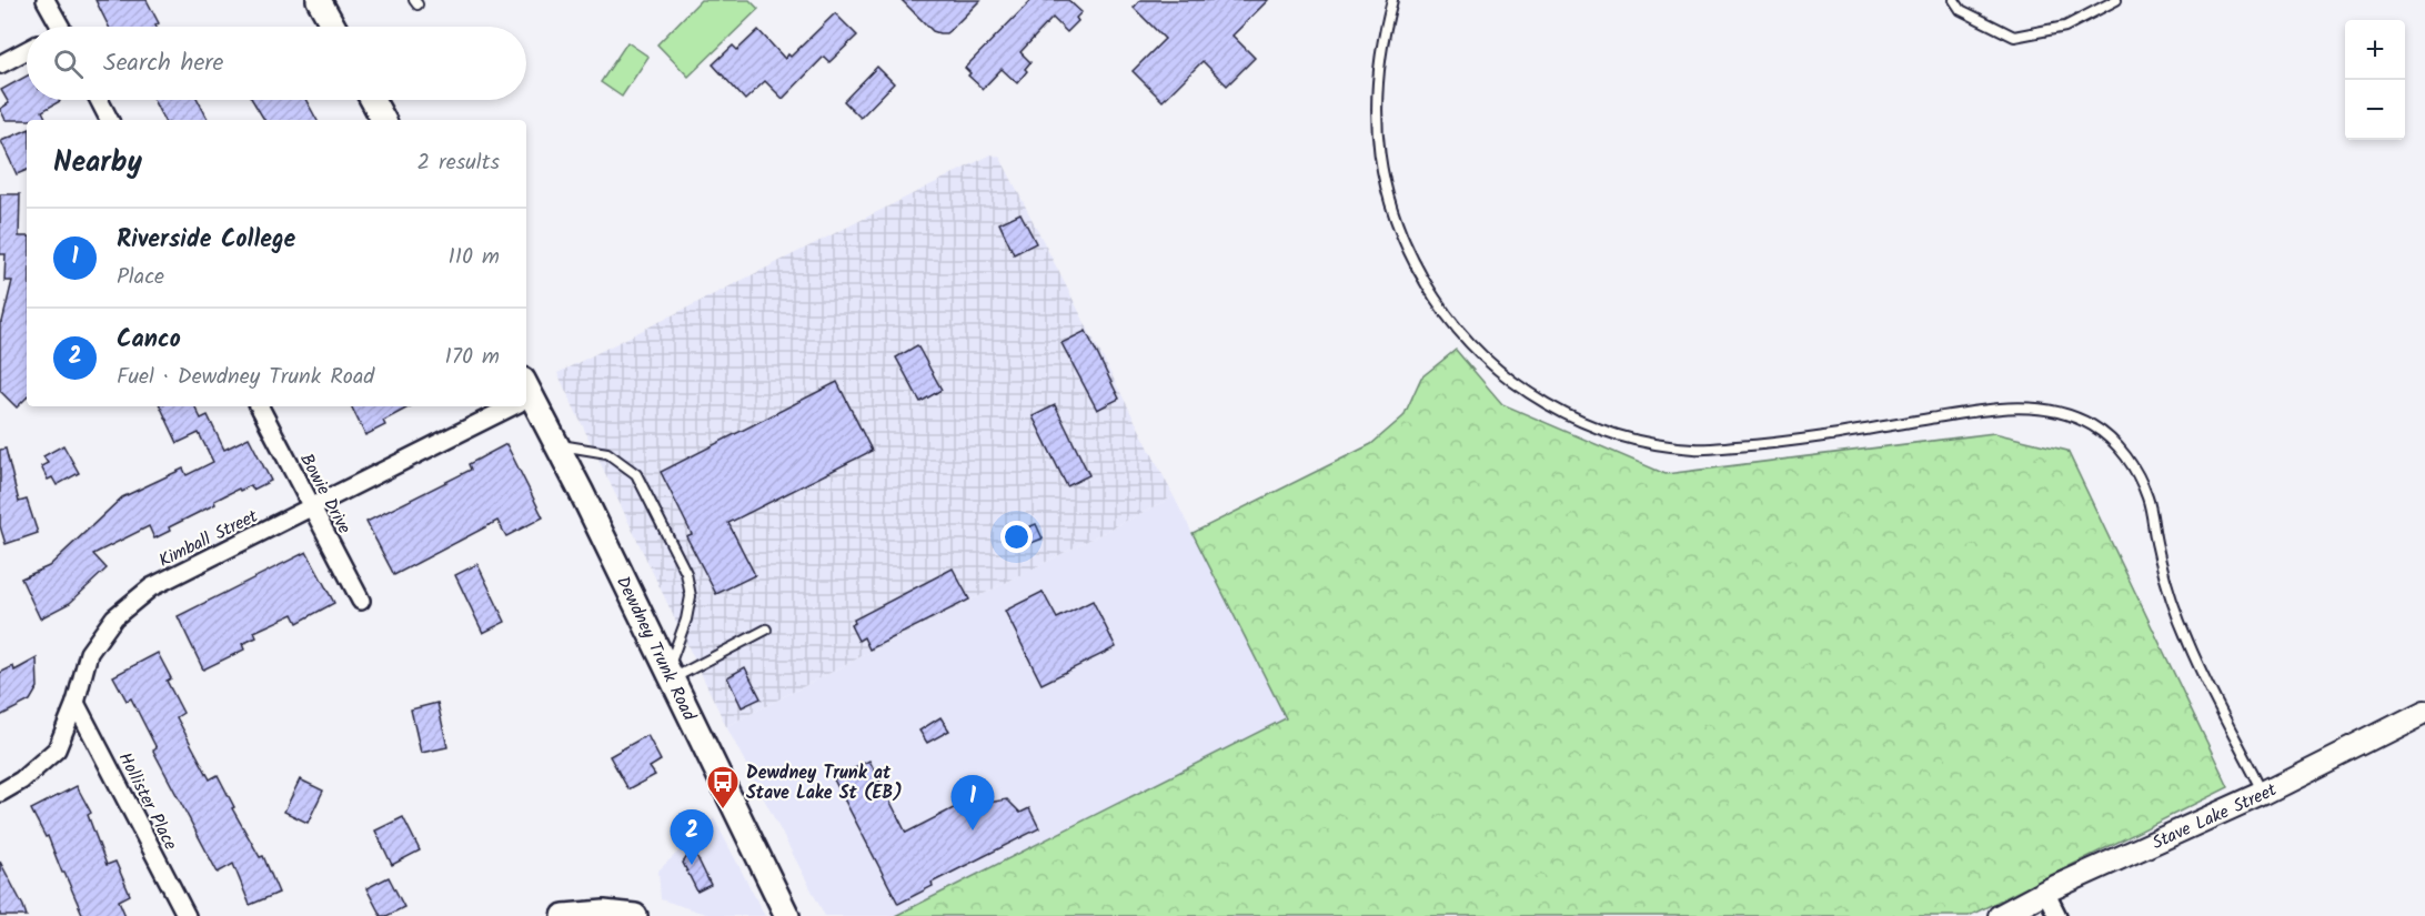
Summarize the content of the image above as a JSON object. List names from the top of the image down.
{
  "streets": {
    "main road": ["Dewdney Trunk Road"],
    "street": [
      "Bowie Drive",
      "Kimball Street",
      "Hollister Place",
      "Stave Lake Street"
    ]
  },
  "crossings": [
    ["Bowie Drive", "Kimball Street"],
    ["Kimball Street", "Hollister Place"]
  ],
  "places": {
    "bus stop": ["Dewdney Trunk at Stave Lake St (EB)"]
  },
  "page": {
    "map_buttons": ["+", "−"],
    "search": "Search here",
    "heading": ["Nearby", "2 results"],
    "list": [
      {
        "mark": "1",
        "name": "Riverside College",
        "note": "Place",
        "value": "110 m"
      },
      {
        "mark": "2",
        "name": "Canco",
        "note": "Fuel · Dewdney Trunk Road",
        "value": "170 m"
      }
    ],
    "pins": ["1", "2"]
  }
}
